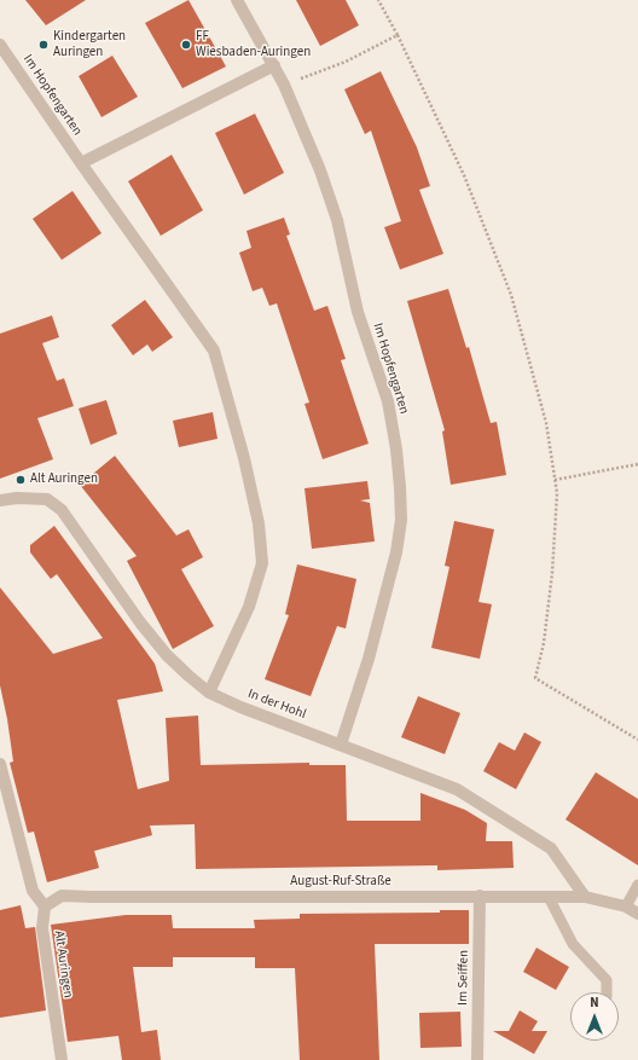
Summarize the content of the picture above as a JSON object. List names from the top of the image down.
{
  "streets": {
    "street": [
      "Im Hopfengarten",
      "In der Hohl",
      "August-Ruf-Straße",
      "Alt Auringen",
      "Im Seiffen"
    ]
  },
  "crossings": [
    ["Im Hopfengarten", "In der Hohl"],
    ["In der Hohl", "August-Ruf-Straße"],
    ["August-Ruf-Straße", "Alt Auringen"],
    ["August-Ruf-Straße", "Im Seiffen"]
  ],
  "places": ["Kindergarten Auringen", "FF Wiesbaden-Auringen", "Alt Auringen"],
  "north": "top"
}
